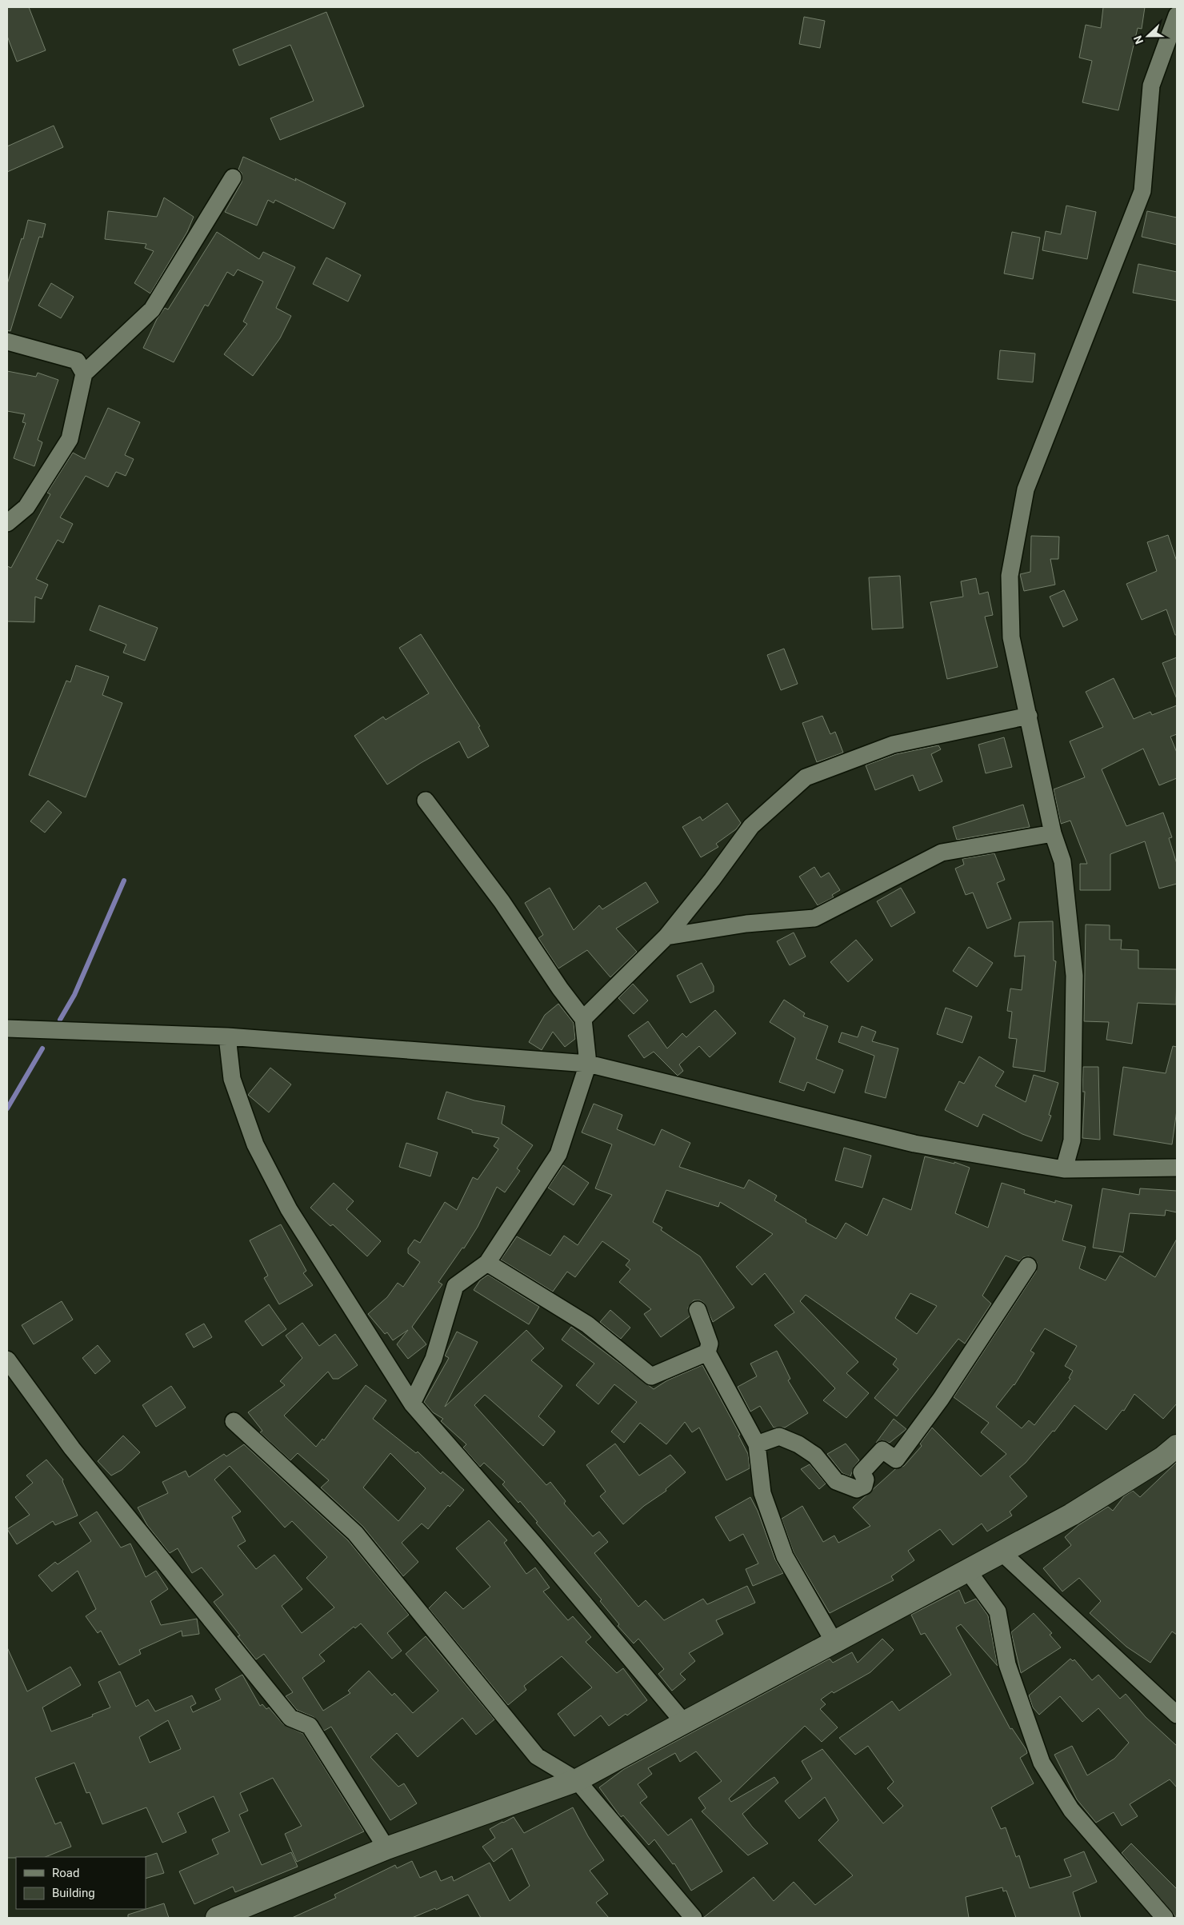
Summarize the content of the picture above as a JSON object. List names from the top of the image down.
{
  "legend": ["Road", "Building"],
  "north": "left"
}
